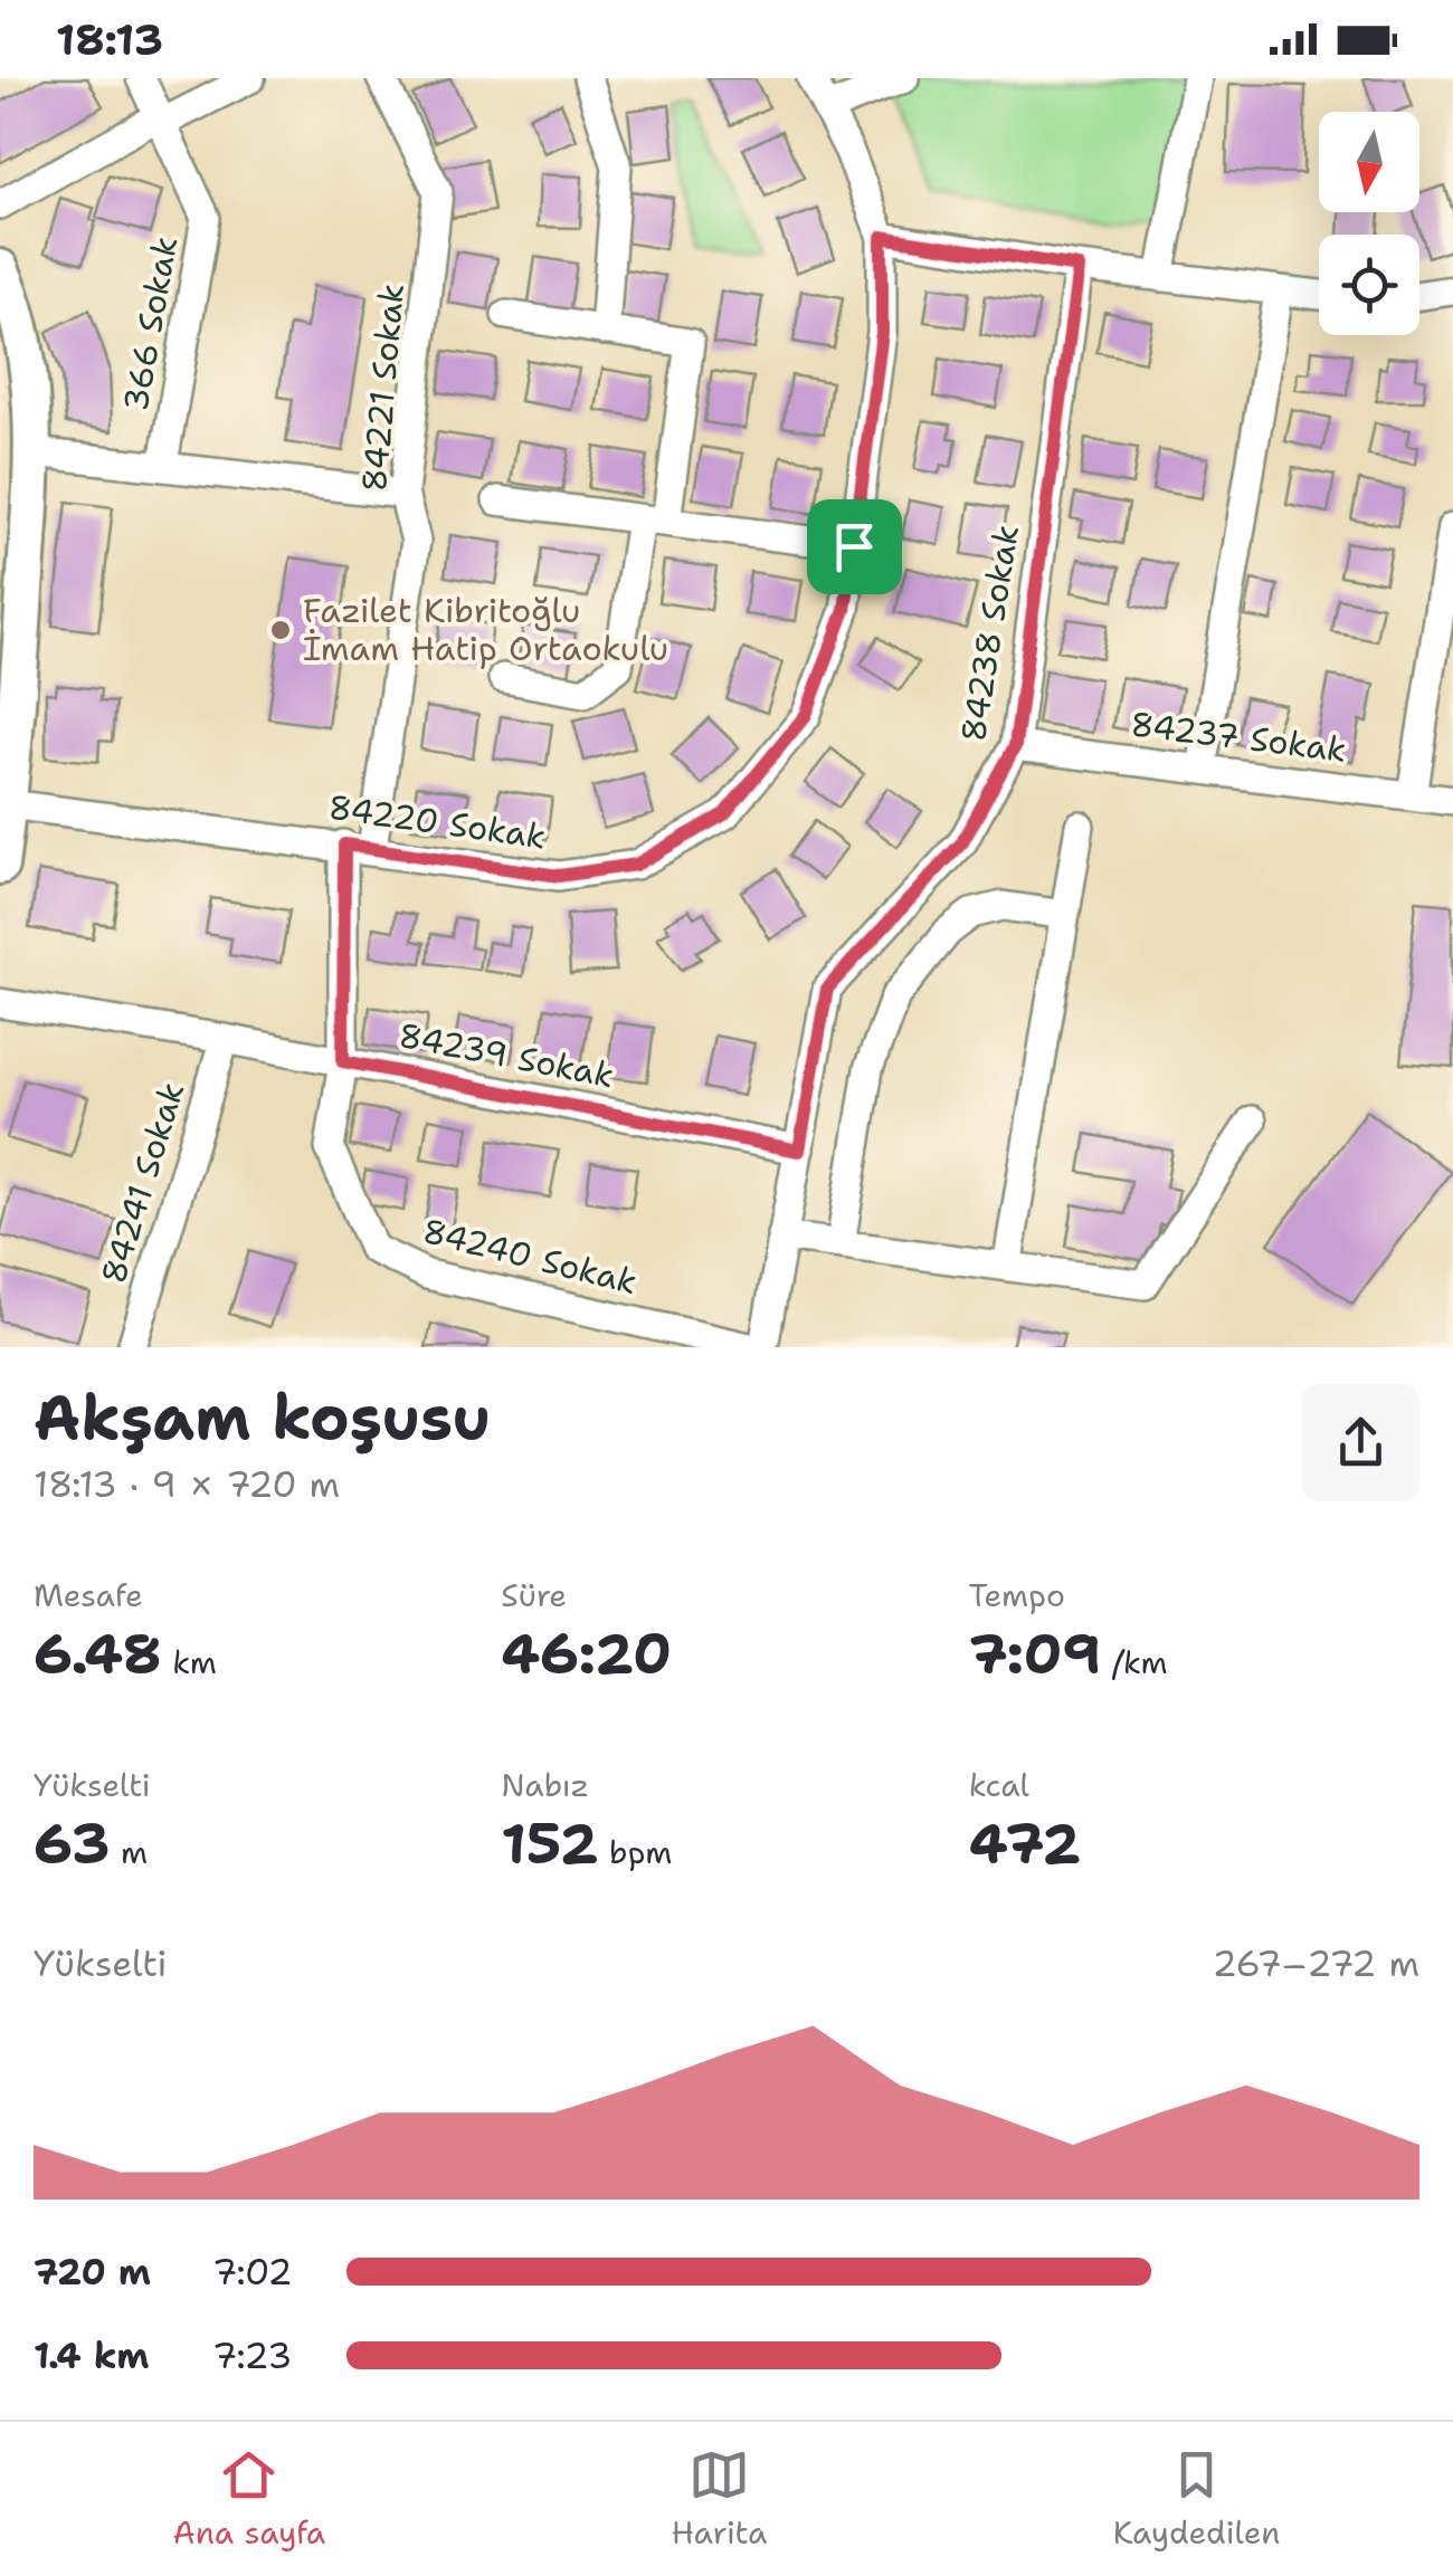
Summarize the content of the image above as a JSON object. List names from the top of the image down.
{
  "streets": {
    "street": [
      "366 Sokak",
      "84221 Sokak",
      "84238 Sokak",
      "84237 Sokak",
      "84220 Sokak",
      "84239 Sokak",
      "84241 Sokak",
      "84240 Sokak"
    ]
  },
  "crossings": [
    ["84221 Sokak", "84220 Sokak"],
    ["84221 Sokak", "84240 Sokak"],
    ["84238 Sokak", "84237 Sokak"],
    ["84238 Sokak", "84239 Sokak"],
    ["84220 Sokak", "84240 Sokak"],
    ["84239 Sokak", "84241 Sokak"],
    ["84239 Sokak", "84240 Sokak"]
  ],
  "places": ["Fazilet Kibritoğlu İmam Hatip Ortaokulu"],
  "north": "bottom",
  "page": {
    "status": "18:13",
    "heading": ["Akşam koşusu", "18:13 · 9 × 720 m"],
    "stats": [
      ["Mesafe", "6.48 km"],
      ["Süre", "46:20"],
      ["Tempo", "7:09 /km"],
      ["Yükselti", "63 m"],
      ["Nabız", "152 bpm"],
      ["kcal", "472"]
    ],
    "chart": ["Yükselti", "267–272 m"],
    "list": [
      {
        "name": "720 m",
        "note": "7:02"
      },
      {
        "name": "1.4 km",
        "note": "7:23"
      }
    ],
    "tabs": ["Ana sayfa", "Harita", "Kaydedilen"]
  }
}
